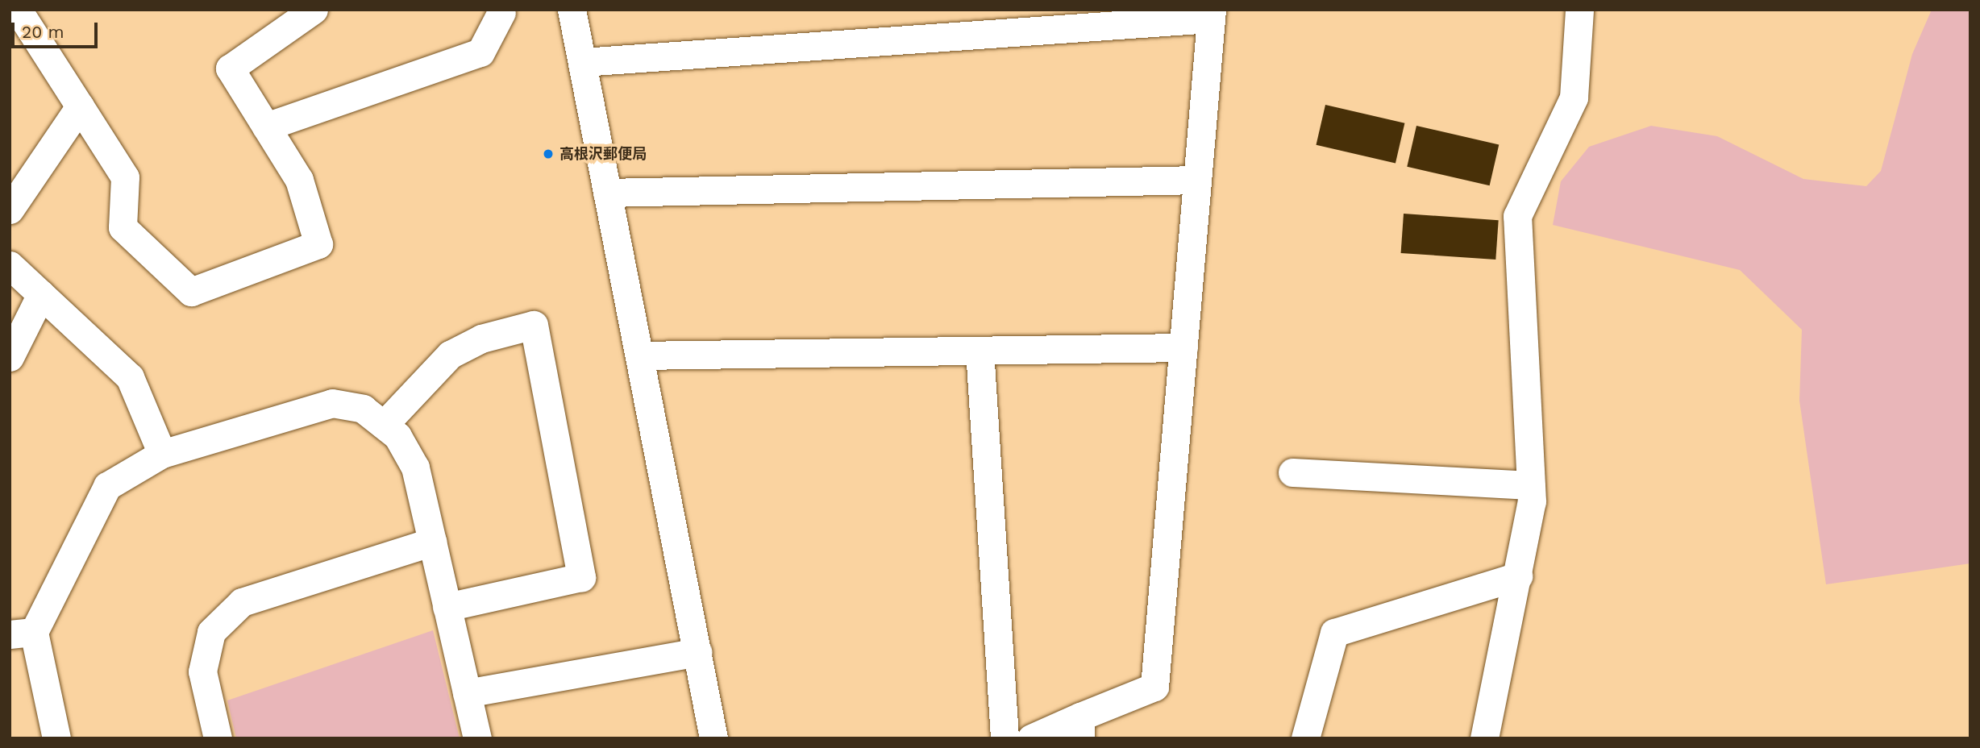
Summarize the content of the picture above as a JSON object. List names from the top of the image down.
{
  "places": ["高根沢郵便局"],
  "scale_bar": "20 m"
}
